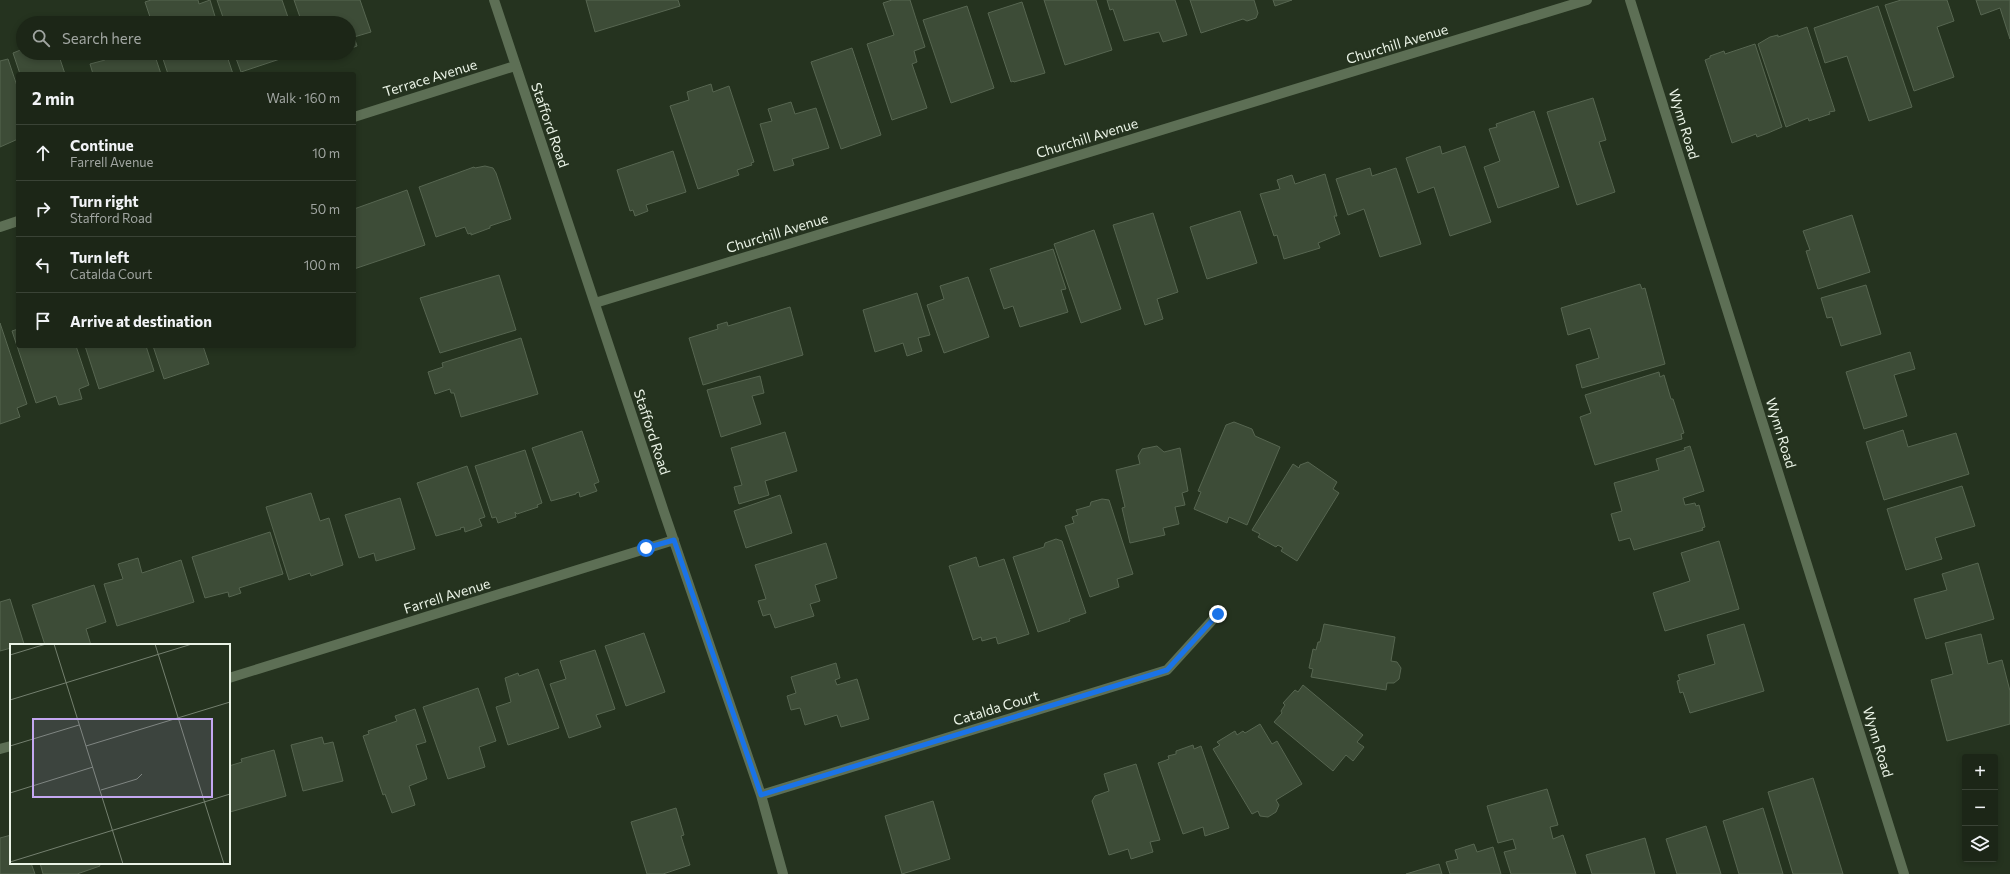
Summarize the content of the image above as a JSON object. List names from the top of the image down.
{
  "streets": {
    "street": [
      "Churchill Avenue",
      "Terrace Avenue",
      "Wynn Road",
      "Stafford Road",
      "Farrell Avenue",
      "Catalda Court"
    ]
  },
  "crossings": [
    ["Churchill Avenue", "Stafford Road"],
    ["Terrace Avenue", "Stafford Road"],
    ["Stafford Road", "Farrell Avenue"],
    ["Stafford Road", "Catalda Court"]
  ],
  "page": {
    "search": "Search here",
    "heading": ["2 min", "Walk · 160 m"],
    "list": [
      ["Continue", "Farrell Avenue", "10 m"],
      ["Turn right", "Stafford Road", "50 m"],
      ["Turn left", "Catalda Court", "100 m"],
      "Arrive at destination"
    ],
    "map_buttons": ["+", "−"]
  }
}
